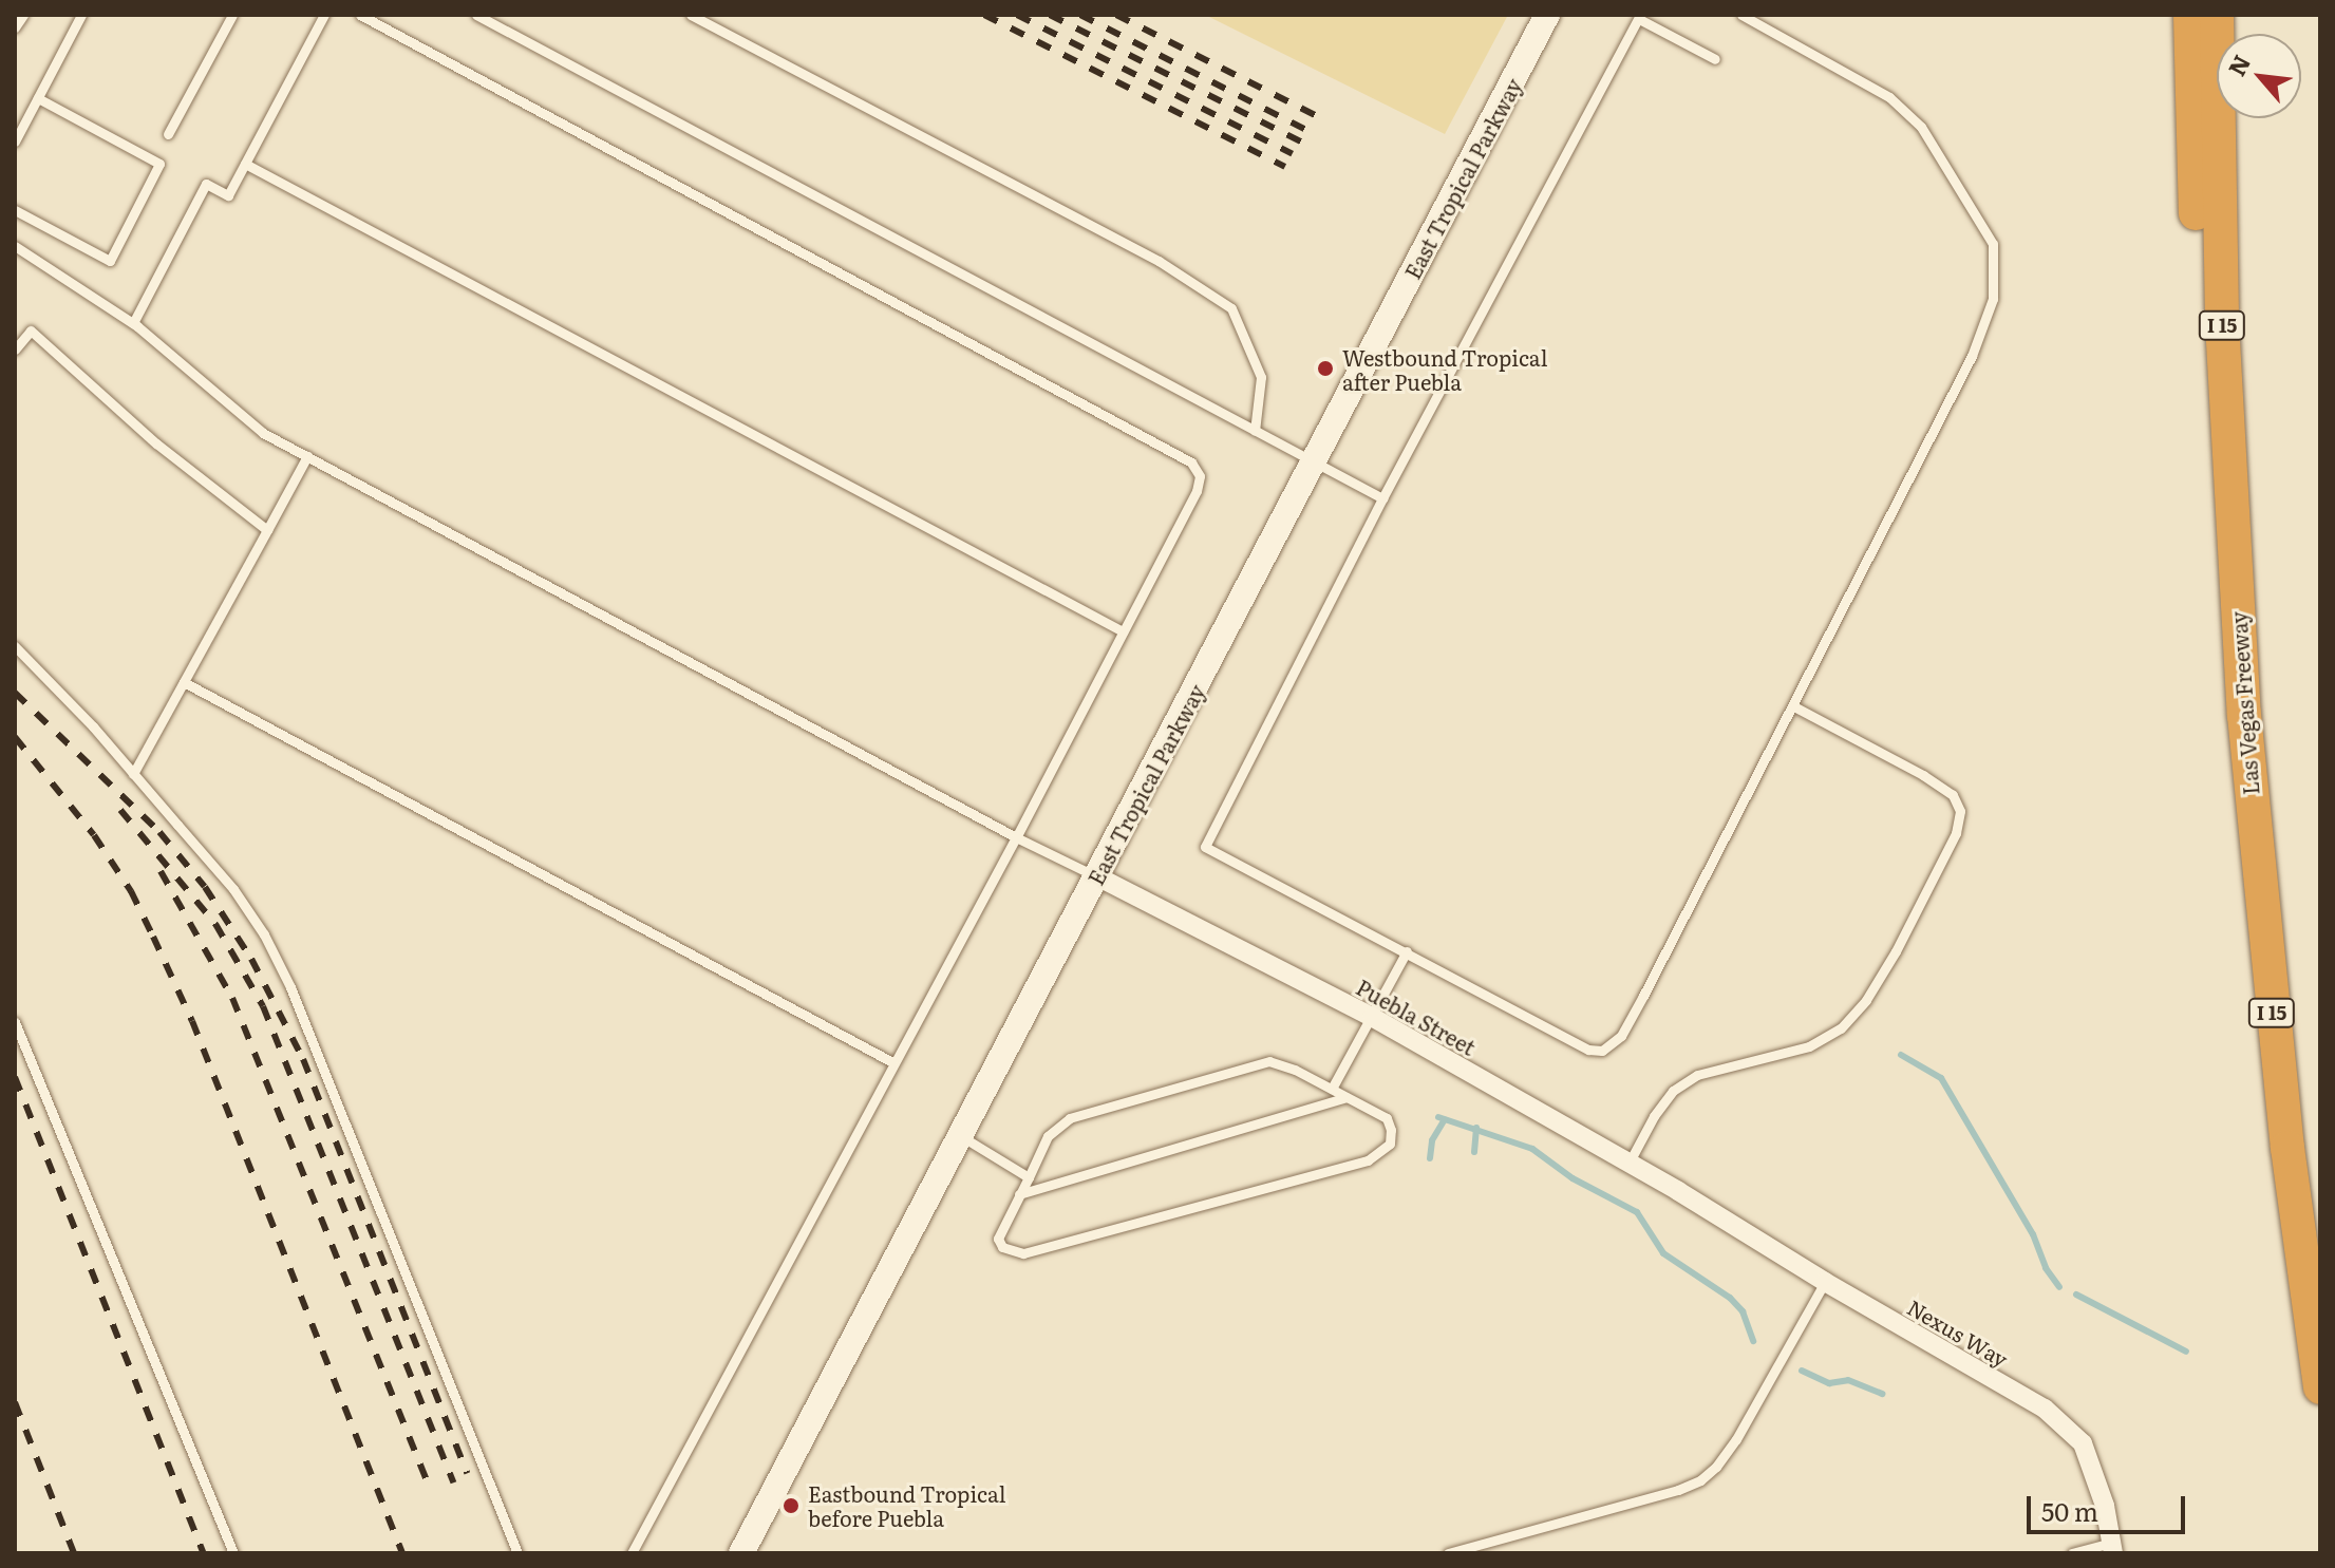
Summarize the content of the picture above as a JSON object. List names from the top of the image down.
{
  "streets": {
    "highway": ["I 15", "Las Vegas Freeway"],
    "street": ["East Tropical Parkway", "Puebla Street", "Nexus Way"]
  },
  "crossings": [
    ["East Tropical Parkway", "Puebla Street"],
    ["Puebla Street", "Nexus Way"]
  ],
  "places": ["Westbound Tropical after Puebla", "Eastbound Tropical before Puebla"],
  "scale_bar": "50 m",
  "north": "top left"
}
